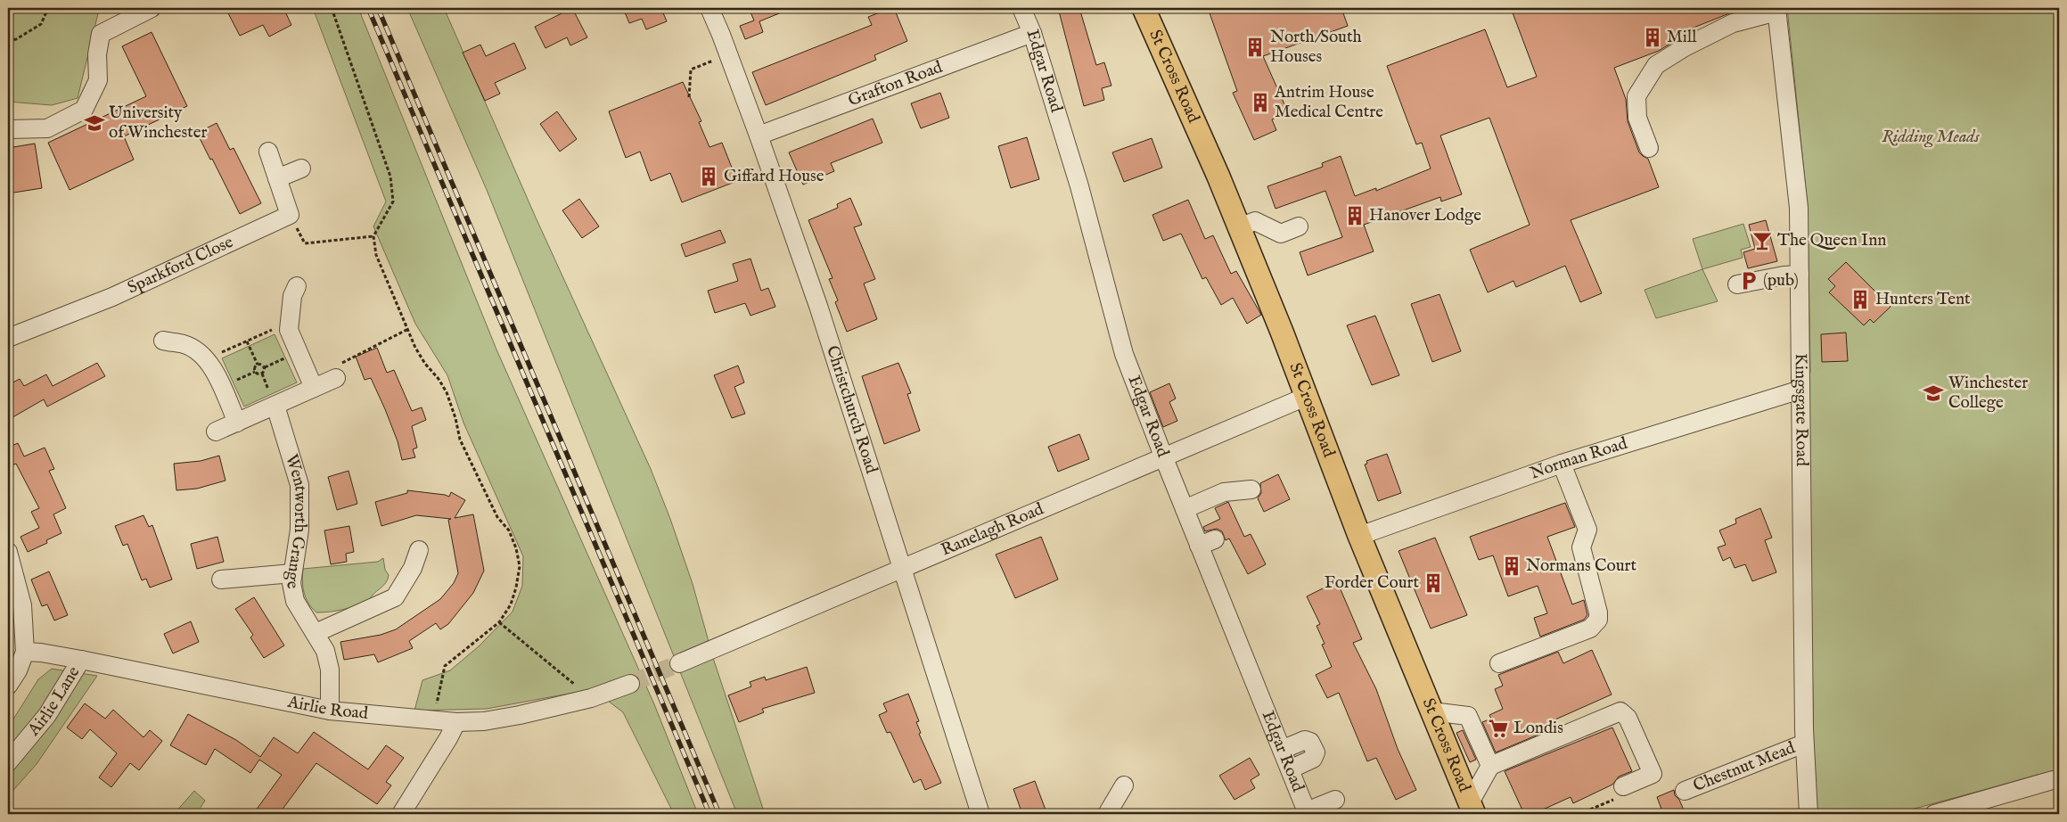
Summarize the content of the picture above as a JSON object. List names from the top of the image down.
{
  "streets": {
    "main road": ["St Cross Road"],
    "street": [
      "Edgar Road",
      "Grafton Road",
      "Sparkford Close",
      "Christchurch Road",
      "Kingsgate Road",
      "Norman Road",
      "Wentworth Grange",
      "Ranelagh Road",
      "Airlie Lane",
      "Airlie Road",
      "Chestnut Mead"
    ]
  },
  "crossings": [
    ["Edgar Road", "Grafton Road"],
    ["Edgar Road", "Ranelagh Road"],
    ["St Cross Road", "Norman Road"],
    ["St Cross Road", "Ranelagh Road"],
    ["Grafton Road", "Christchurch Road"],
    ["Christchurch Road", "Ranelagh Road"],
    ["Kingsgate Road", "Norman Road"],
    ["Kingsgate Road", "Chestnut Mead"],
    ["Wentworth Grange", "Airlie Road"],
    ["Airlie Lane", "Airlie Road"]
  ],
  "parks": ["Ridding Meads"],
  "places": {
    "building": [
      "Mill",
      "North/South Houses",
      "Antrim House Medical Centre",
      "Giffard House",
      "Hanover Lodge",
      "Hunters Tent",
      "Normans Court",
      "Forder Court"
    ],
    "school or university": ["University of Winchester", "Winchester College"],
    "bar": ["The Queen Inn"],
    "parking": ["(pub)"],
    "supermarket": ["Londis"]
  }
}
